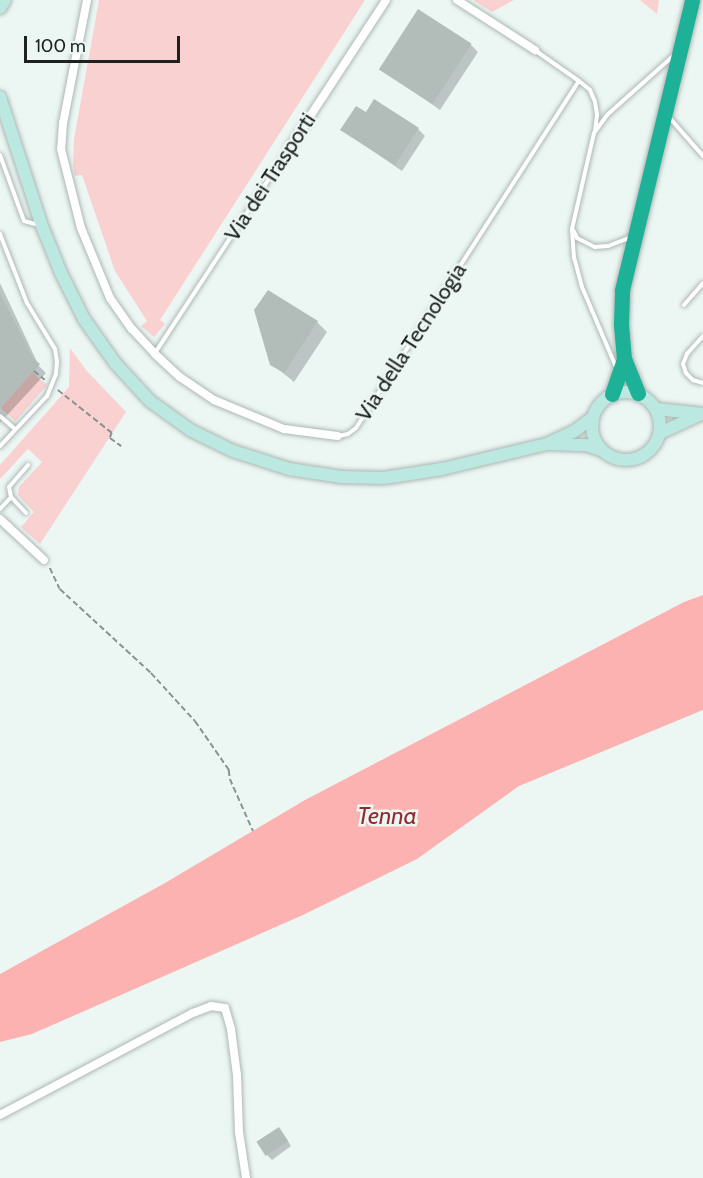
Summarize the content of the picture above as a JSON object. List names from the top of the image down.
{
  "streets": {
    "street": ["Via dei Trasporti", "Via della Tecnologia"]
  },
  "crossings": [
    ["Via dei Trasporti", "Via della Tecnologia"]
  ],
  "water": ["Tenna"],
  "scale_bar": "100 m"
}
